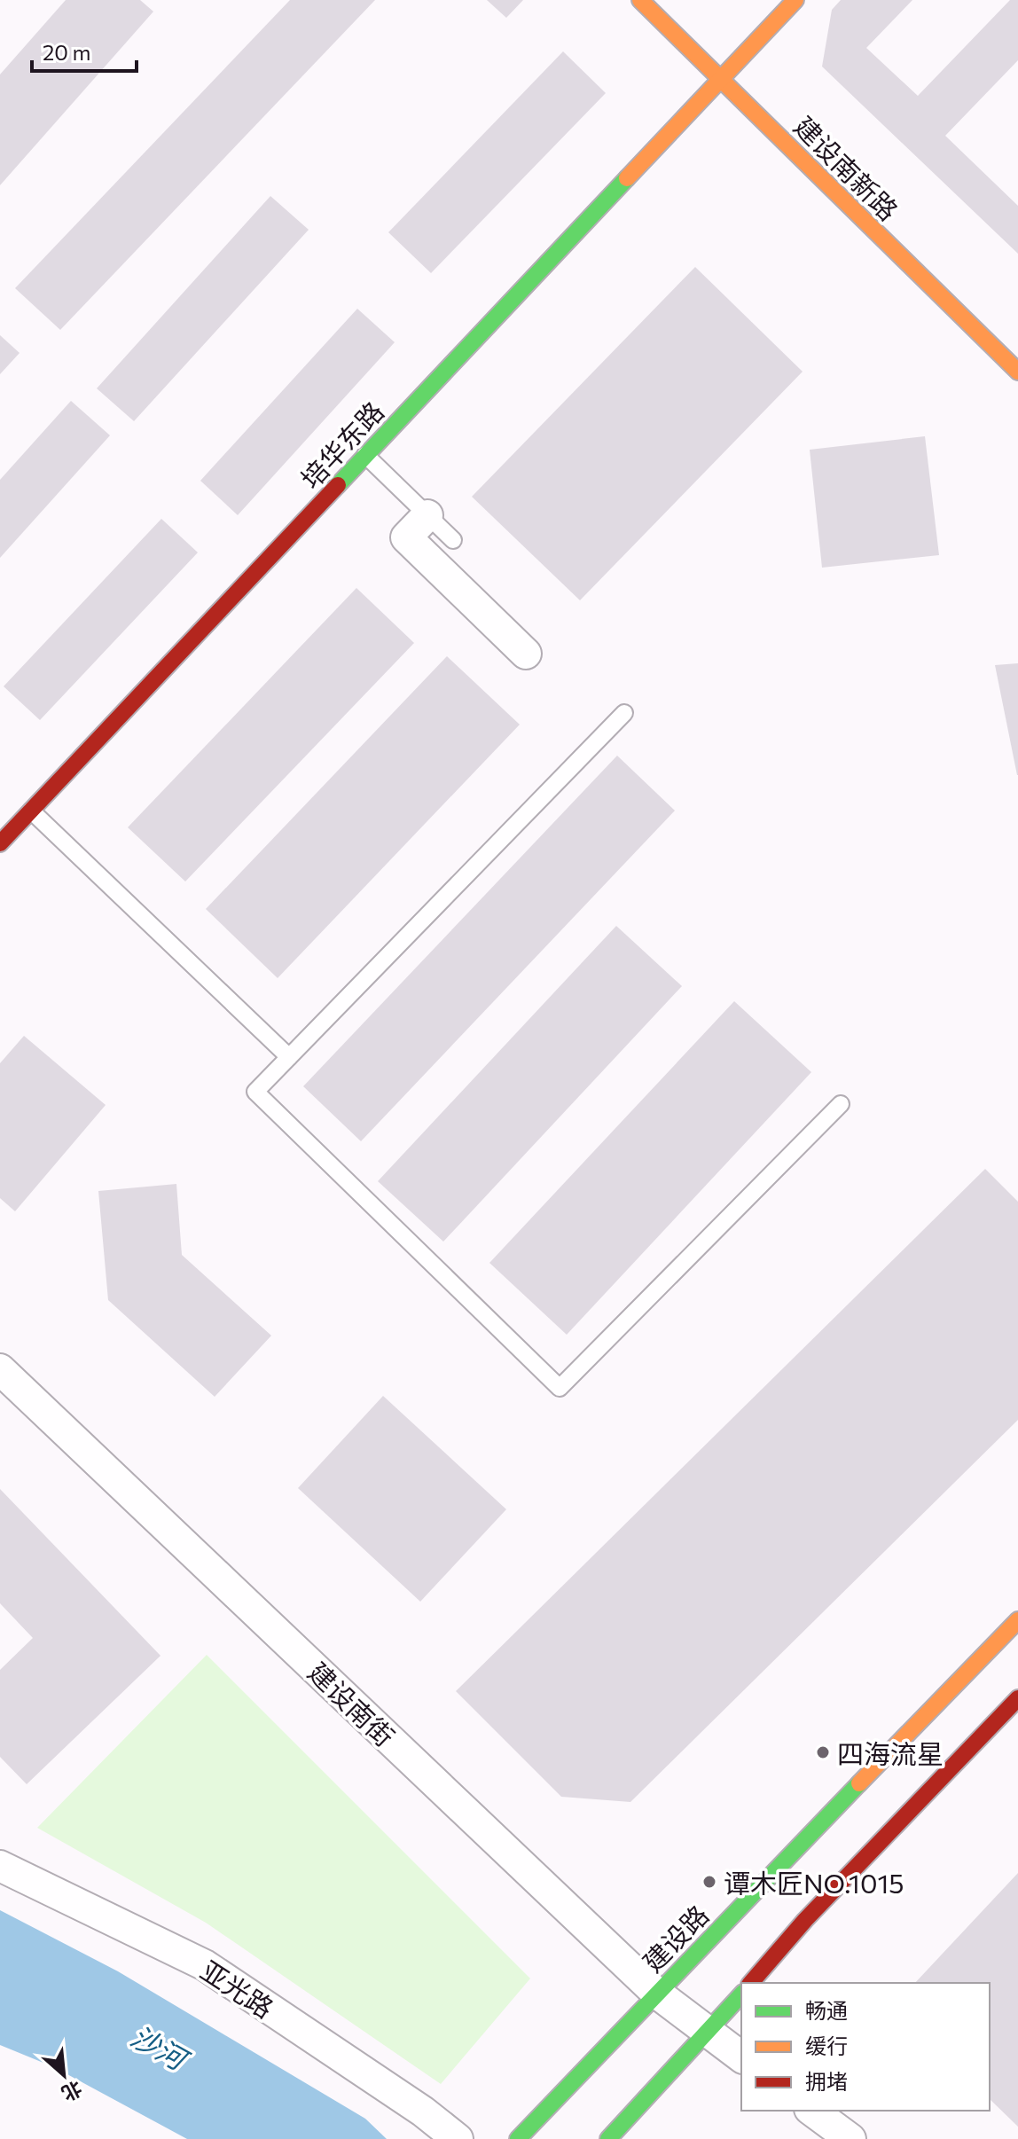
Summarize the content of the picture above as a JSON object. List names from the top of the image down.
{
  "streets": {
    "street": [
      "建设南新路",
      "培华东路",
      "建设南街",
      "建设路",
      "亚光路"
    ]
  },
  "crossings": [
    ["建设南新路", "培华东路"],
    ["建设南街", "建设路"]
  ],
  "water": ["沙河"],
  "places": ["四海流星", "谭木匠NO.1015"],
  "legend": ["畅通", "缓行", "拥堵"],
  "scale_bar": "20 m",
  "north": "bottom right"
}
